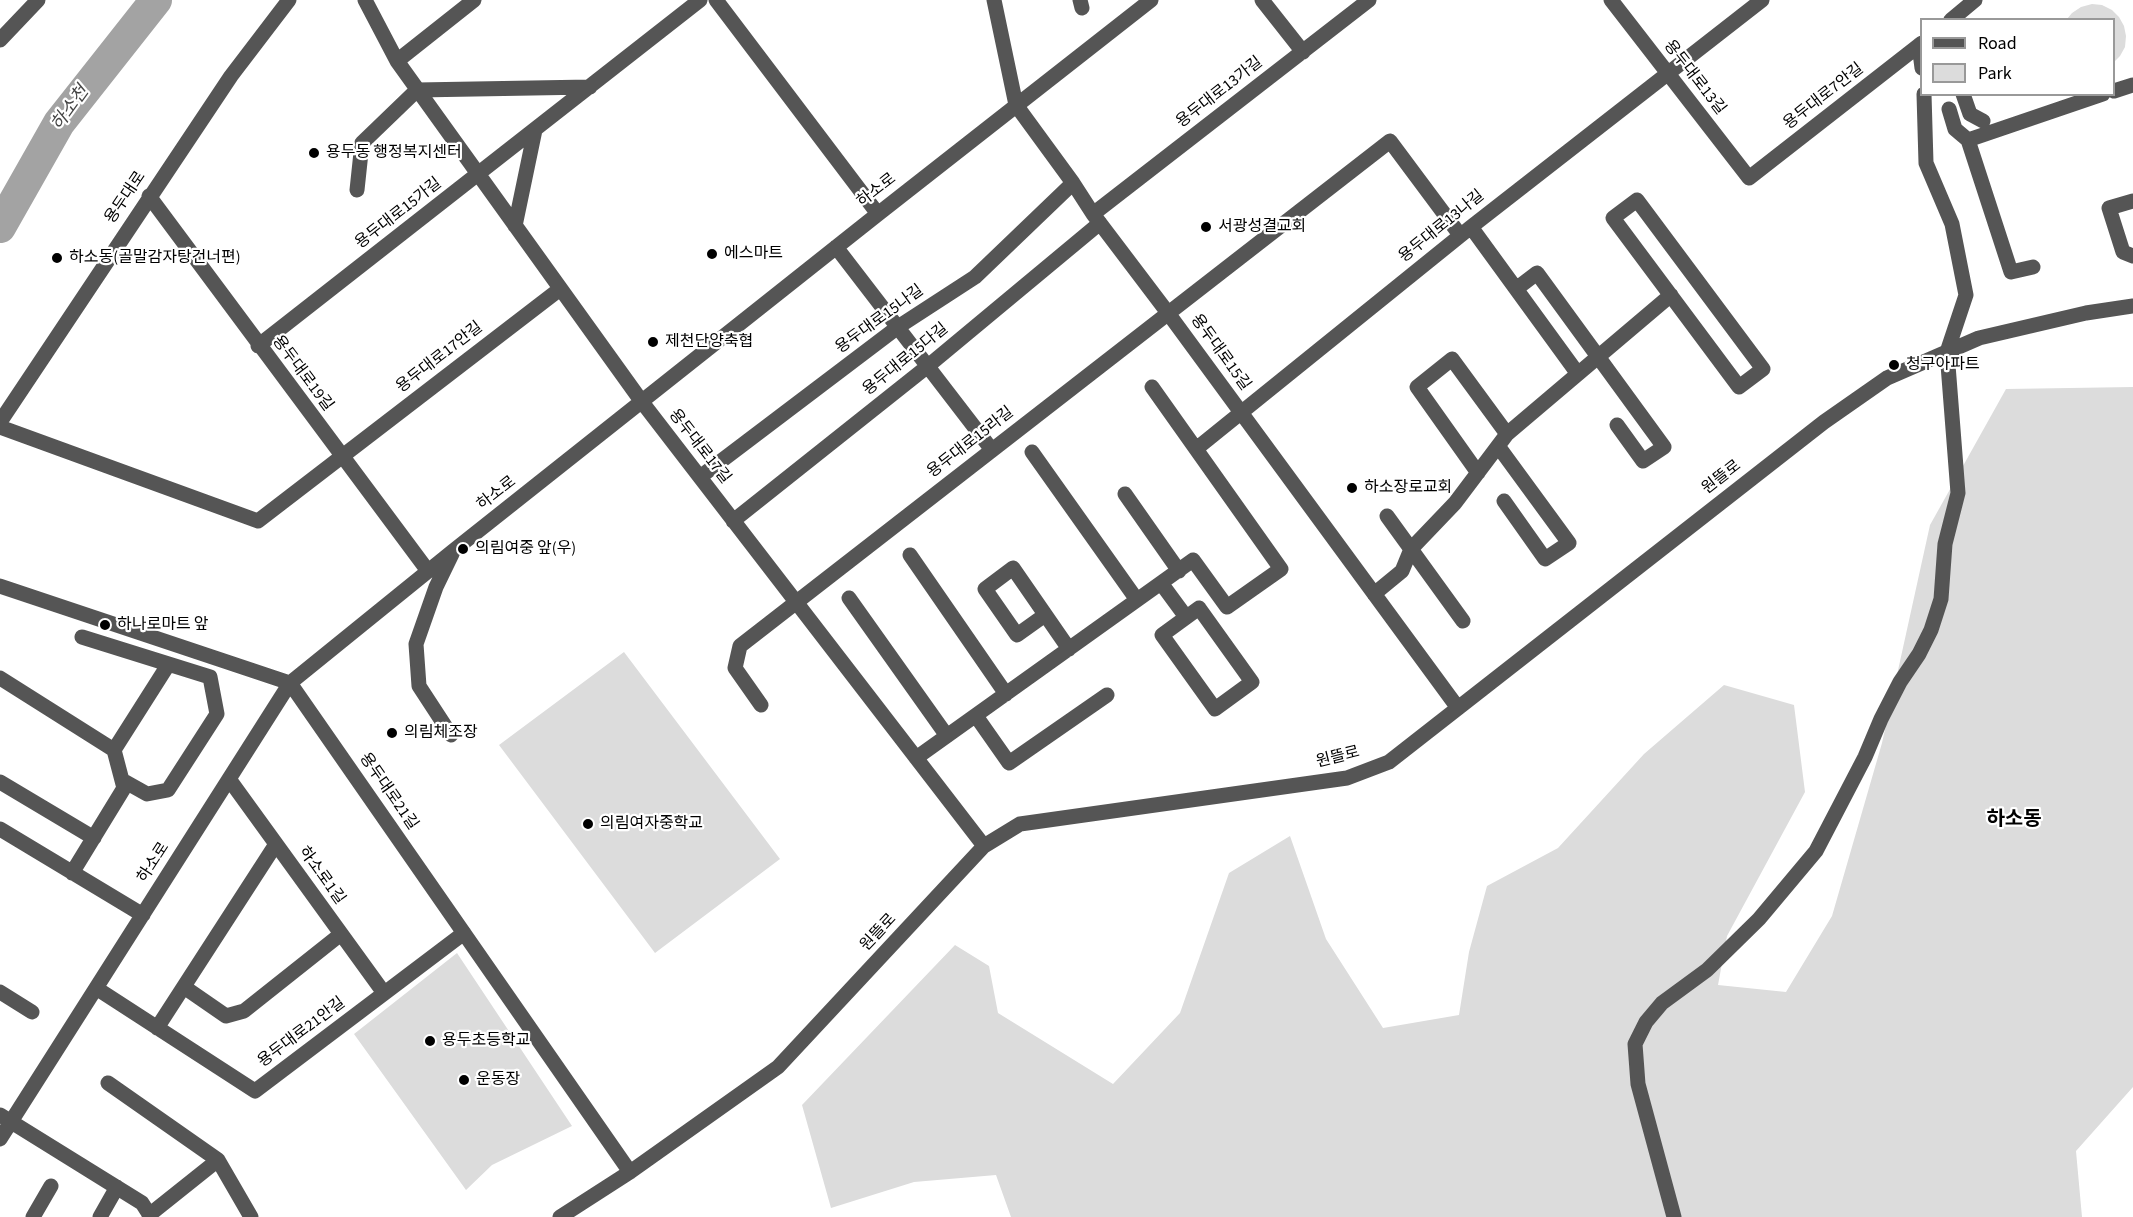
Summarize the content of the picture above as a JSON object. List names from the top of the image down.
{
  "streets": {
    "street": [
      "용두대로13길",
      "용두대로13가길",
      "용두대로7안길",
      "하소로",
      "용두대로",
      "용두대로15가길",
      "용두대로13나길",
      "용두대로15나길",
      "용두대로15길",
      "용두대로17안길",
      "용두대로15다길",
      "용두대로19길",
      "용두대로15라길",
      "용두대로17길",
      "원뜰로",
      "용두대로21길",
      "하소로1길",
      "용두대로21안길"
    ]
  },
  "crossings": [
    ["용두대로13길", "용두대로7안길"],
    ["용두대로13길", "용두대로13나길"],
    ["용두대로13가길", "용두대로15길"],
    ["용두대로13가길", "용두대로15다길"],
    ["하소로", "용두대로15길"],
    ["하소로", "용두대로19길"],
    ["하소로", "용두대로17길"],
    ["하소로", "용두대로21길"],
    ["하소로", "하소로1길"],
    ["하소로", "용두대로21안길"],
    ["용두대로", "용두대로19길"],
    ["용두대로15가길", "용두대로19길"],
    ["용두대로15가길", "용두대로17길"],
    ["용두대로13나길", "용두대로15길"],
    ["용두대로13나길", "용두대로15라길"],
    ["용두대로15나길", "용두대로15길"],
    ["용두대로15나길", "용두대로17길"],
    ["용두대로15길", "용두대로15다길"],
    ["용두대로15길", "용두대로15라길"],
    ["용두대로15길", "원뜰로"],
    ["용두대로17안길", "용두대로19길"],
    ["용두대로17안길", "용두대로17길"],
    ["용두대로15다길", "용두대로17길"],
    ["용두대로15라길", "용두대로17길"],
    ["용두대로17길", "원뜰로"],
    ["원뜰로", "용두대로21길"],
    ["용두대로21길", "용두대로21안길"],
    ["하소로1길", "용두대로21안길"]
  ],
  "districts": ["하소동"],
  "water": ["하소천"],
  "places": [
    "용두동 행정복지센터",
    "서광성결교회",
    "에스마트",
    "하소동(골말감자탕건너편)",
    "제천단양축협",
    "청구아파트",
    "하소장로교회",
    "의림여중 앞(우)",
    "하나로마트 앞",
    "의림체조장",
    "의림여자중학교",
    "용두초등학교",
    "운동장"
  ],
  "legend": ["Road", "Park"]
}
